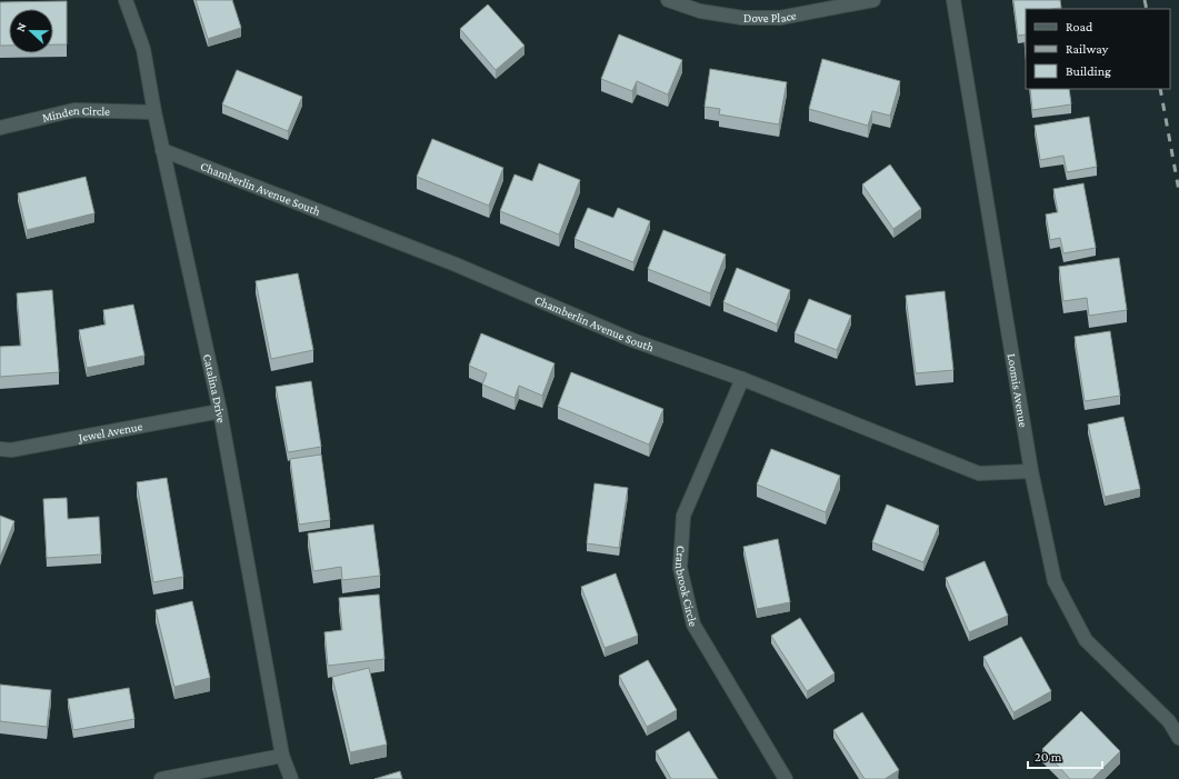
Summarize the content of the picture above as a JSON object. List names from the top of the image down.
{
  "streets": {
    "street": [
      "Dove Place",
      "Minden Circle",
      "Chamberlin Avenue South",
      "Catalina Drive",
      "Loomis Avenue",
      "Jewel Avenue",
      "Cranbrook Circle"
    ]
  },
  "crossings": [
    ["Minden Circle", "Catalina Drive"],
    ["Chamberlin Avenue South", "Catalina Drive"],
    ["Chamberlin Avenue South", "Loomis Avenue"],
    ["Chamberlin Avenue South", "Cranbrook Circle"],
    ["Catalina Drive", "Jewel Avenue"]
  ],
  "legend": ["Road", "Railway", "Building"],
  "scale_bar": "20 m",
  "north": "left"
}
